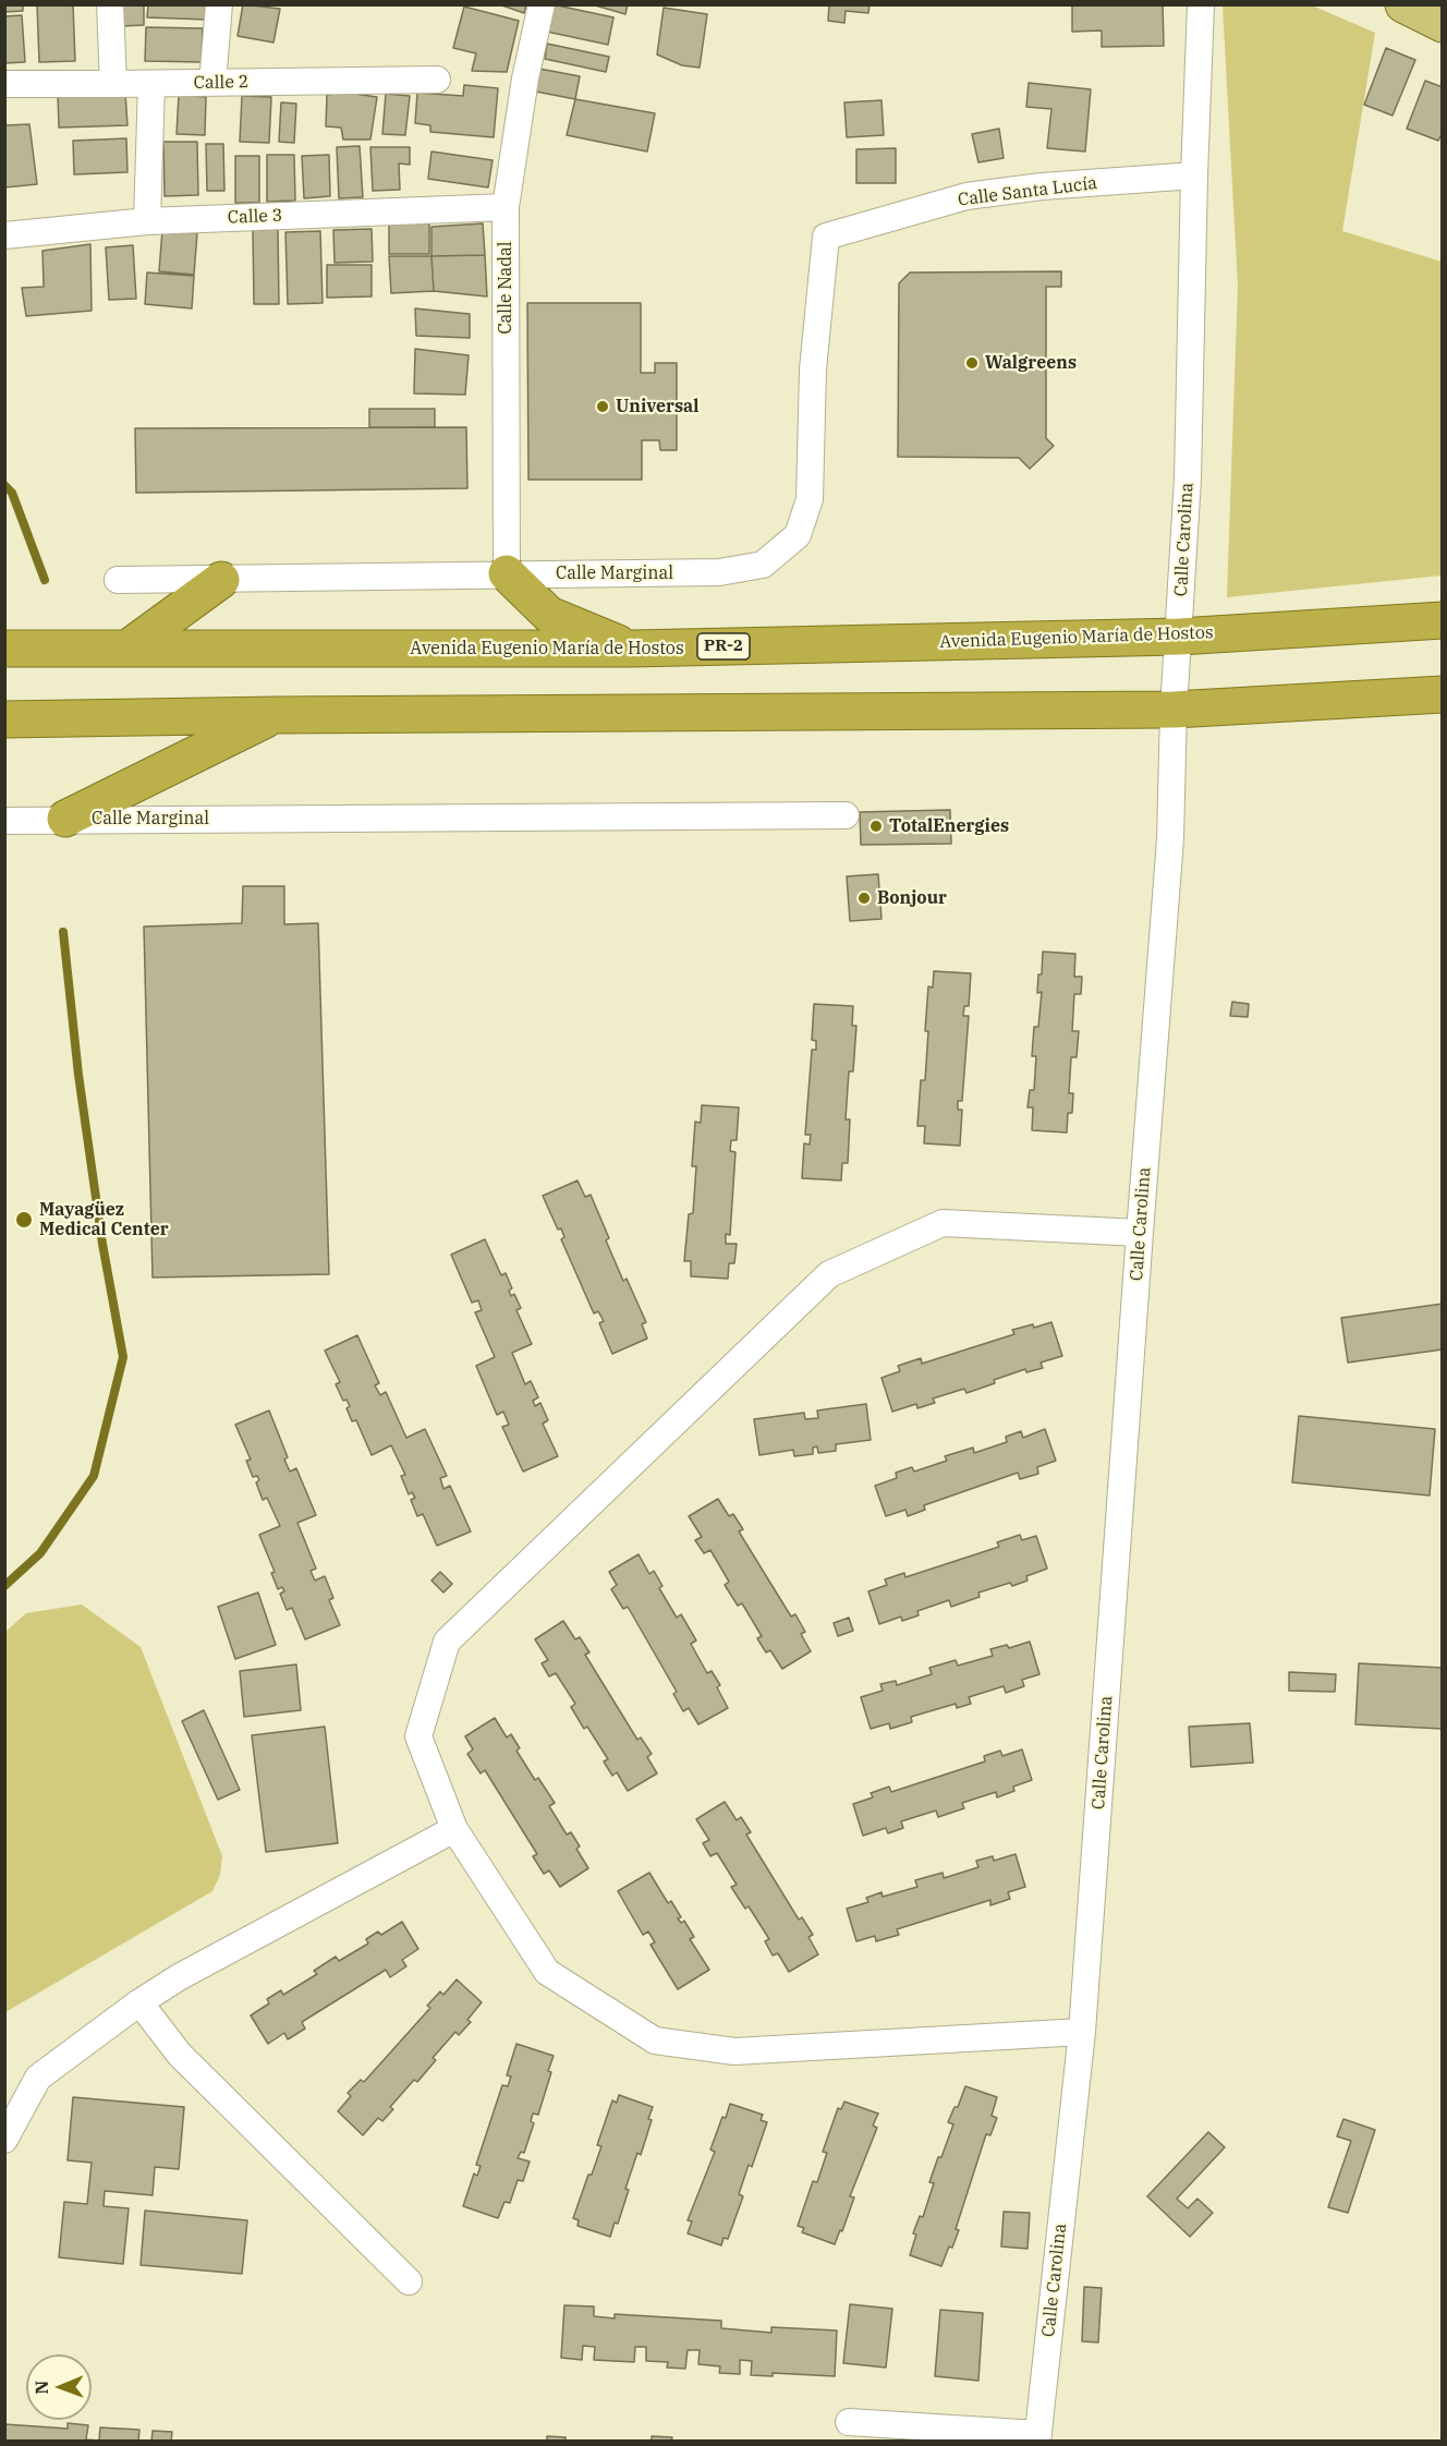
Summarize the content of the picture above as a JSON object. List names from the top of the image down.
{
  "streets": {
    "highway": ["Avenida Eugenio María de Hostos", "PR-2"],
    "street": [
      "Calle 2",
      "Calle Santa Lucía",
      "Calle 3",
      "Calle Nadal",
      "Calle Carolina",
      "Calle Marginal"
    ]
  },
  "crossings": [
    ["Calle Santa Lucía", "Calle Carolina"],
    ["Calle Santa Lucía", "Calle Marginal"],
    ["Calle 3", "Calle Nadal"],
    ["Calle Nadal", "Calle Marginal"],
    ["Calle Carolina", "Avenida Eugenio María de Hostos"]
  ],
  "places": [
    "Walgreens",
    "Universal",
    "TotalEnergies",
    "Bonjour",
    "Mayagüez Medical Center"
  ],
  "north": "left"
}
